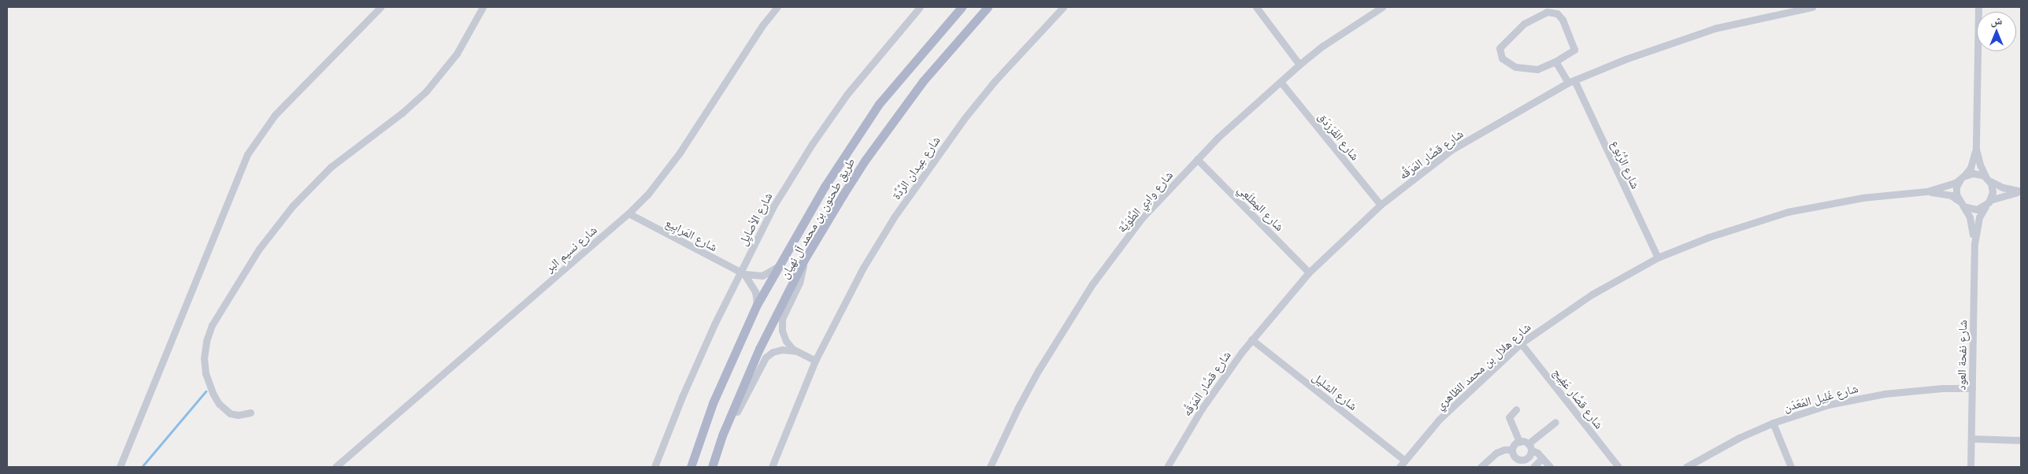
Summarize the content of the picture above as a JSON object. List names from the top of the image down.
{
  "streets": {
    "main road": ["طريق طحنون بن محمد آل نهيان"],
    "street": [
      "شارع الفَرَزدَق",
      "شارع قصَّار المَرَقَّه",
      "شارع الرُّبُوع",
      "شارع عِيدان الرَّدَّة",
      "شارع وادِي الطِّوَيَّة",
      "شارع المِطلَعِي",
      "شارع الأصايِل",
      "شارع المَرابِيع",
      "شارع نسيم البر",
      "شارع نفحة العود",
      "شارع هلال بن محمد الظاهري",
      "شارع الشليل",
      "شارع غَلِيل المَعَدَن",
      "شارع قصَّار عَفِيج"
    ]
  },
  "crossings": [
    ["شارع الفَرَزدَق", "شارع قصَّار المَرَقَّه"],
    ["شارع الفَرَزدَق", "شارع وادِي الطِّوَيَّة"],
    ["شارع قصَّار المَرَقَّه", "شارع الرُّبُوع"],
    ["شارع قصَّار المَرَقَّه", "شارع المِطلَعِي"],
    ["شارع قصَّار المَرَقَّه", "شارع الشليل"],
    ["شارع الرُّبُوع", "شارع هلال بن محمد الظاهري"],
    ["شارع وادِي الطِّوَيَّة", "شارع المِطلَعِي"],
    ["طريق طحنون بن محمد آل نهيان", "شارع المَرابِيع"],
    ["شارع الأصايِل", "شارع المَرابِيع"],
    ["شارع المَرابِيع", "شارع نسيم البر"],
    ["شارع نفحة العود", "شارع هلال بن محمد الظاهري"],
    ["شارع نفحة العود", "شارع غَلِيل المَعَدَن"],
    ["شارع هلال بن محمد الظاهري", "شارع الشليل"],
    ["شارع هلال بن محمد الظاهري", "شارع قصَّار عَفِيج"]
  ],
  "north": "top"
}
